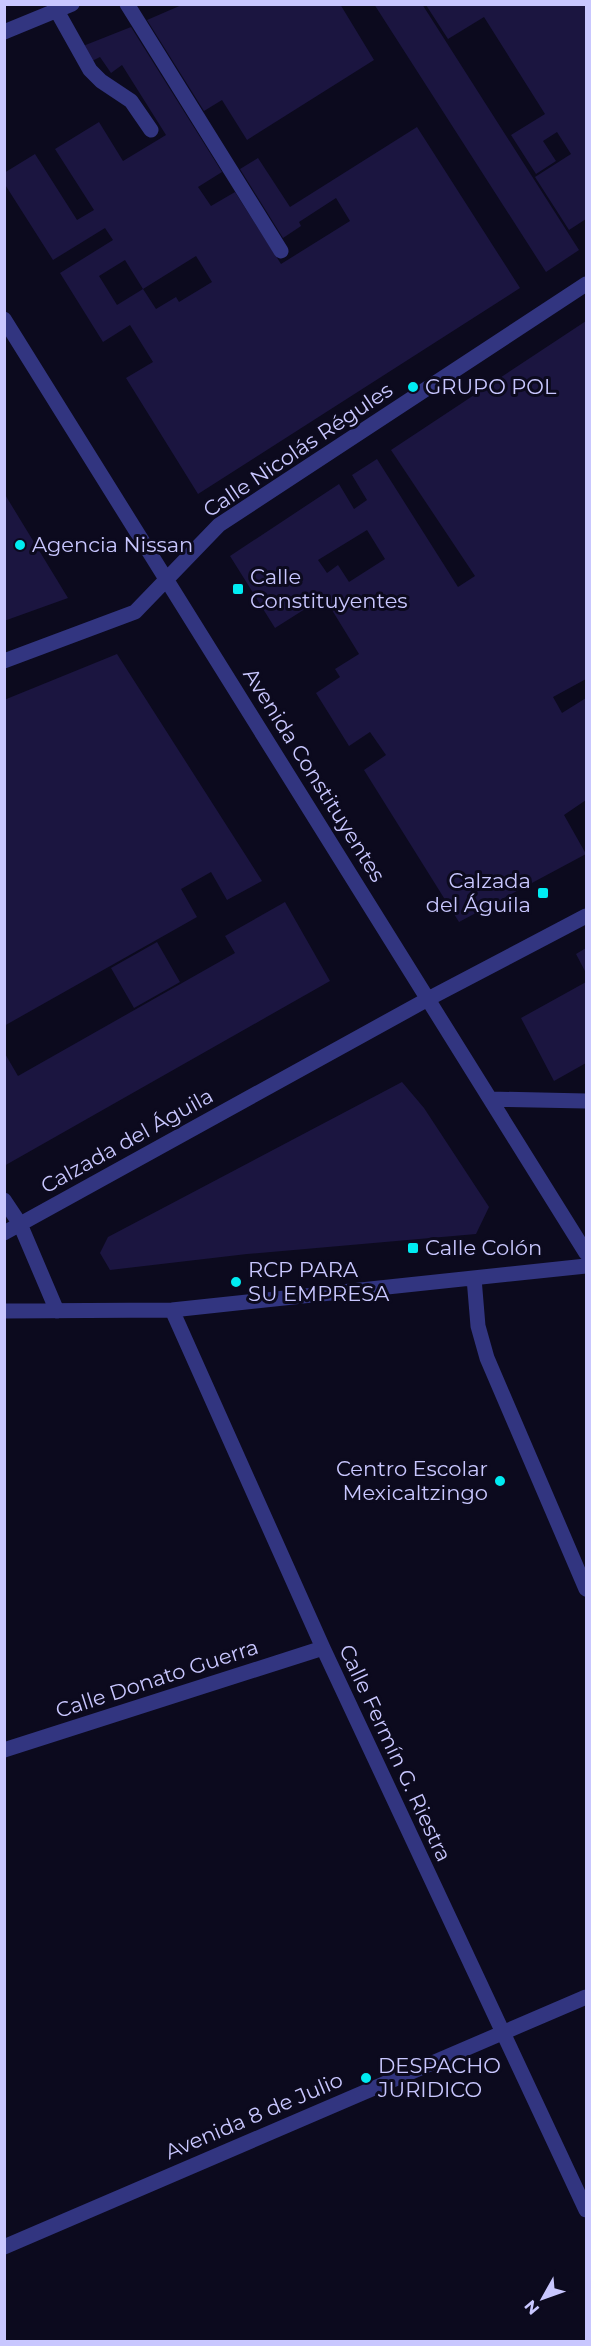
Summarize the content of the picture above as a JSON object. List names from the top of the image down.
{
  "streets": {
    "street": [
      "Calle Nicolás Régules",
      "Avenida Constituyentes",
      "Calzada del Águila",
      "Calle Donato Guerra",
      "Calle Fermín G. Riestra",
      "Avenida 8 de Julio"
    ]
  },
  "crossings": [
    ["Calle Nicolás Régules", "Avenida Constituyentes"],
    ["Avenida Constituyentes", "Calzada del Águila"],
    ["Calle Donato Guerra", "Calle Fermín G. Riestra"],
    ["Calle Fermín G. Riestra", "Avenida 8 de Julio"]
  ],
  "places": {
    "other": [
      "GRUPO POL",
      "Agencia Nissan",
      "RCP PARA SU EMPRESA",
      "Centro Escolar Mexicaltzingo",
      "DESPACHO JURIDICO"
    ],
    "transit": ["Calle Constituyentes", "Calzada del Águila", "Calle Colón"]
  },
  "north": "bottom left"
}
